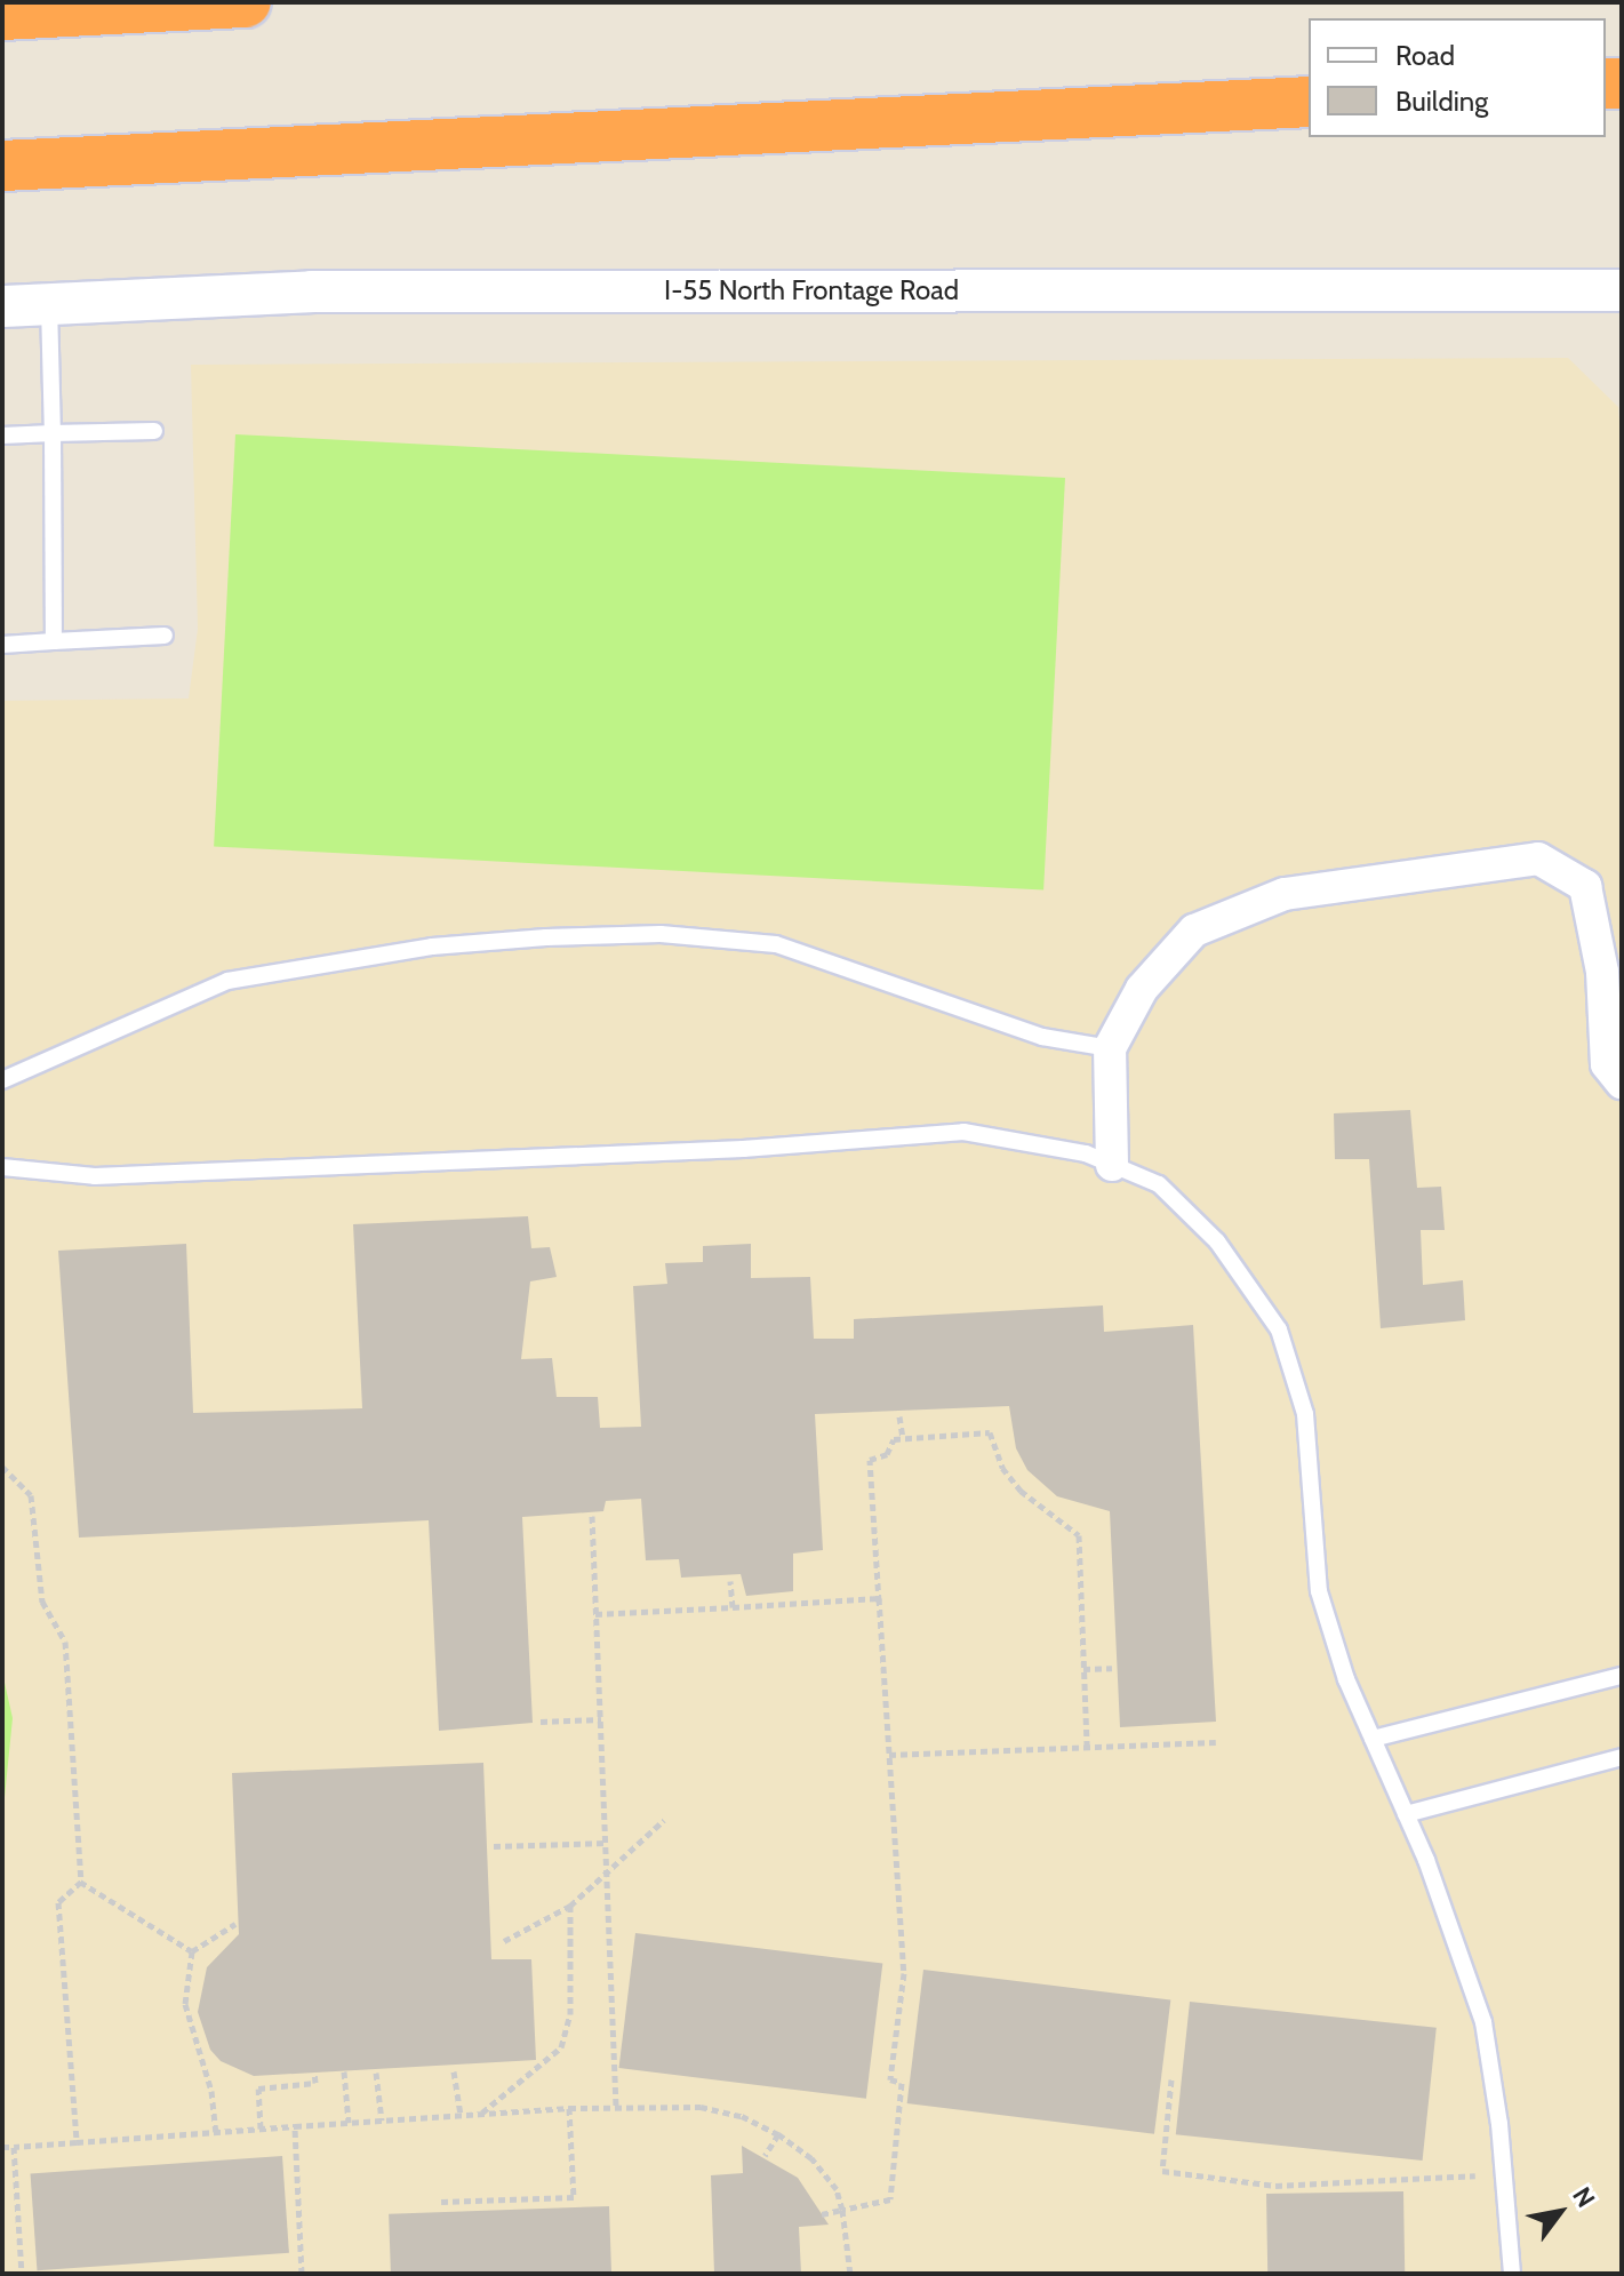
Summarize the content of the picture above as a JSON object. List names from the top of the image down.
{
  "streets": {
    "street": ["I-55 North Frontage Road"]
  },
  "legend": ["Road", "Building"],
  "north": "top right"
}
